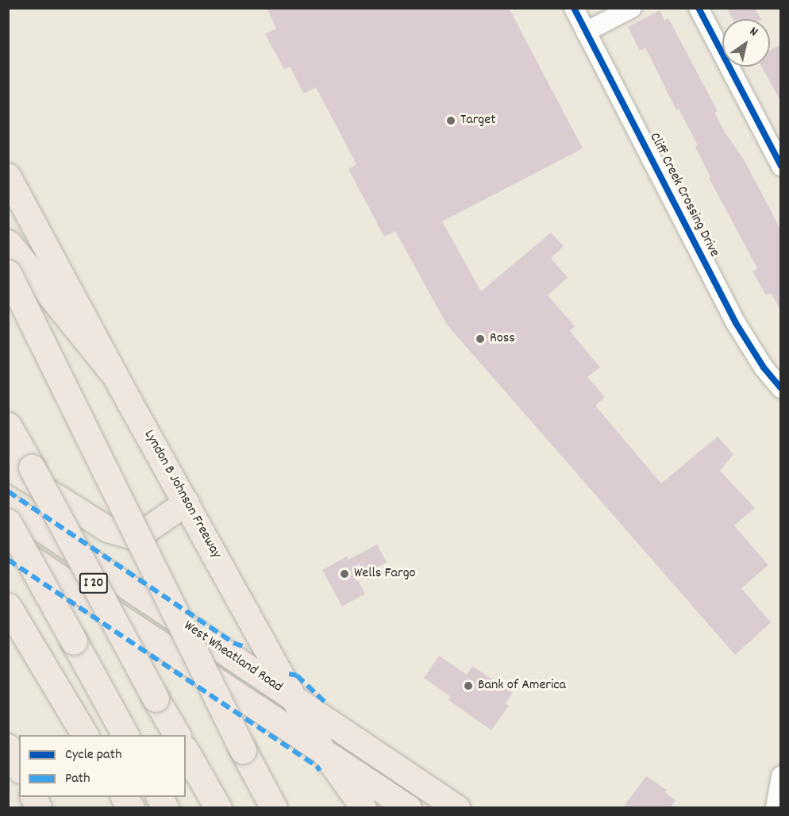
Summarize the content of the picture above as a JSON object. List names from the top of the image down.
{
  "streets": {
    "highway": ["I 20"],
    "main road": ["Lyndon B Johnson Freeway", "West Wheatland Road"],
    "street": ["Cliff Creek Crossing Drive"]
  },
  "crossings": [
    ["Lyndon B Johnson Freeway", "West Wheatland Road"]
  ],
  "places": [
    "Target",
    "Ross",
    "Wells Fargo",
    "Bank of America"
  ],
  "legend": ["Cycle path", "Path"],
  "north": "top right"
}
